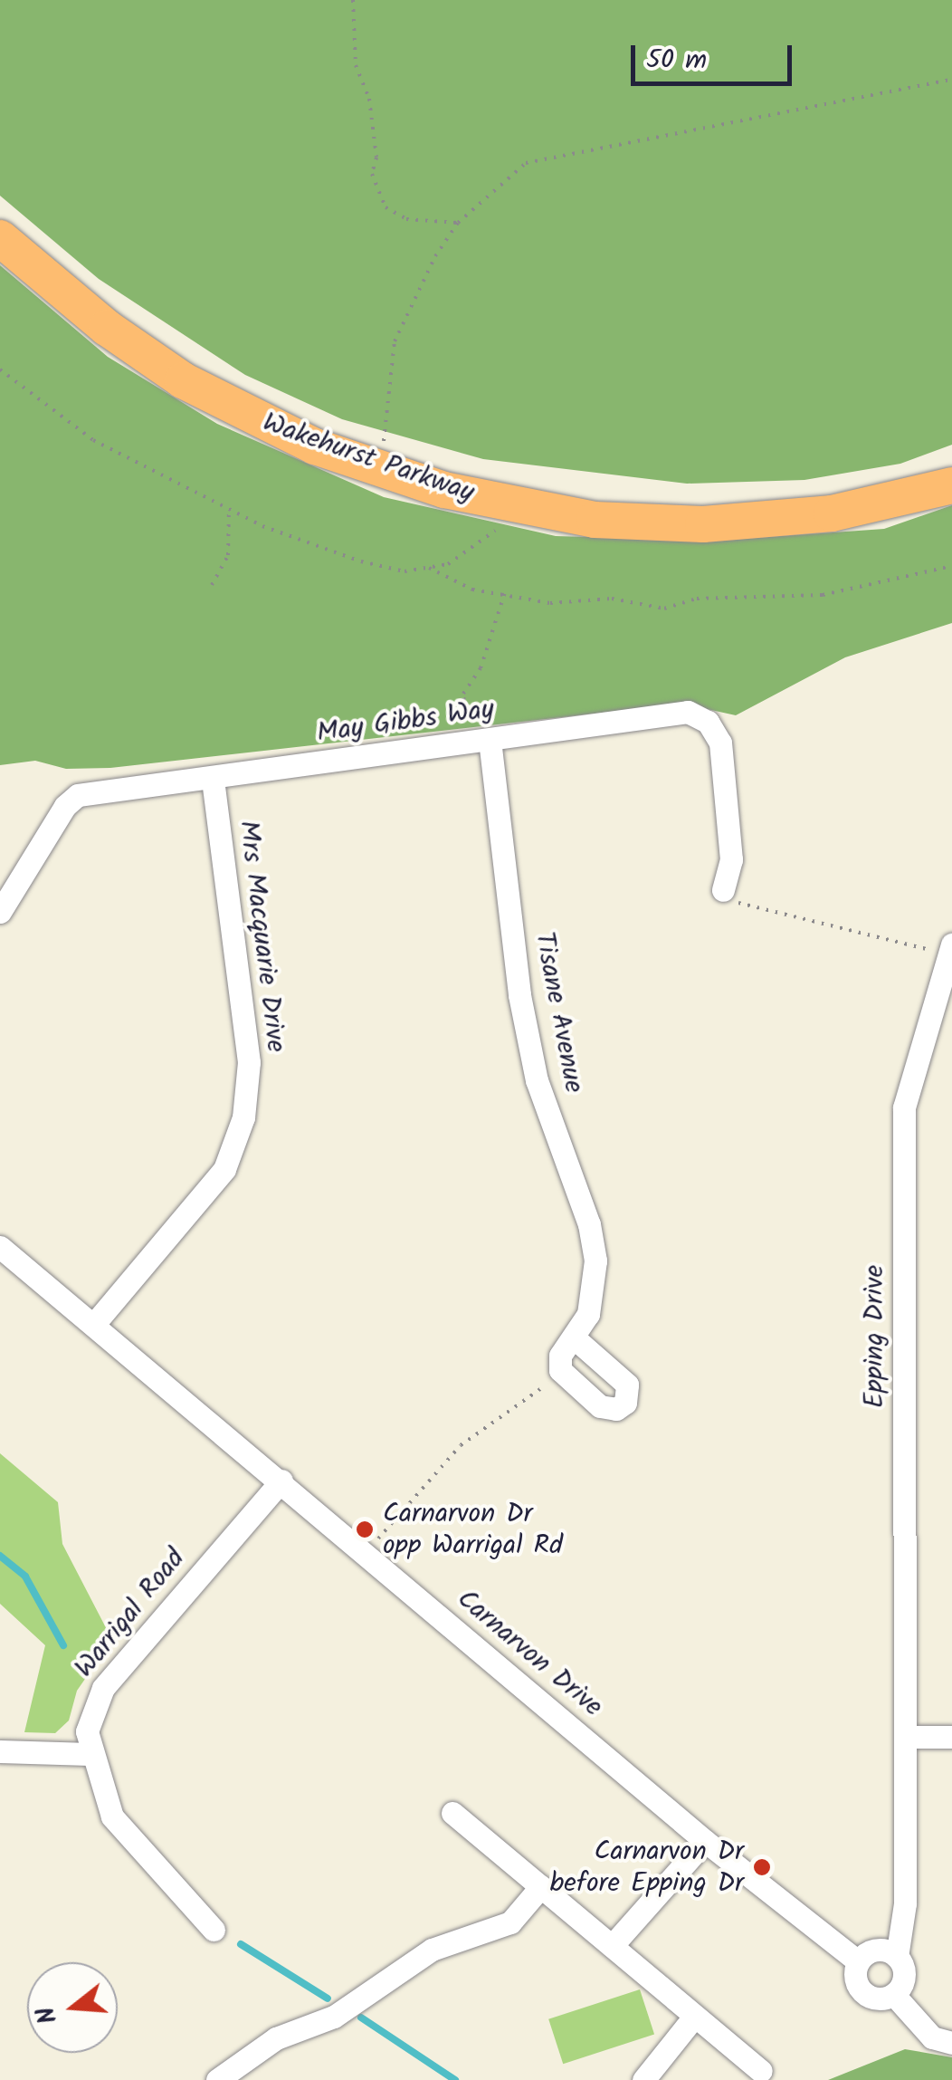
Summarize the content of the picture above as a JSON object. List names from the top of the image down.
{
  "streets": {
    "main road": ["Wakehurst Parkway"],
    "street": [
      "May Gibbs Way",
      "Mrs Macquarie Drive",
      "Tisane Avenue",
      "Epping Drive",
      "Warrigal Road",
      "Carnarvon Drive"
    ]
  },
  "crossings": [
    ["May Gibbs Way", "Mrs Macquarie Drive"],
    ["May Gibbs Way", "Tisane Avenue"],
    ["Mrs Macquarie Drive", "Carnarvon Drive"],
    ["Epping Drive", "Carnarvon Drive"],
    ["Warrigal Road", "Carnarvon Drive"]
  ],
  "places": ["Carnarvon Dr opp Warrigal Rd", "Carnarvon Dr before Epping Dr"],
  "scale_bar": "50 m",
  "north": "left"
}
